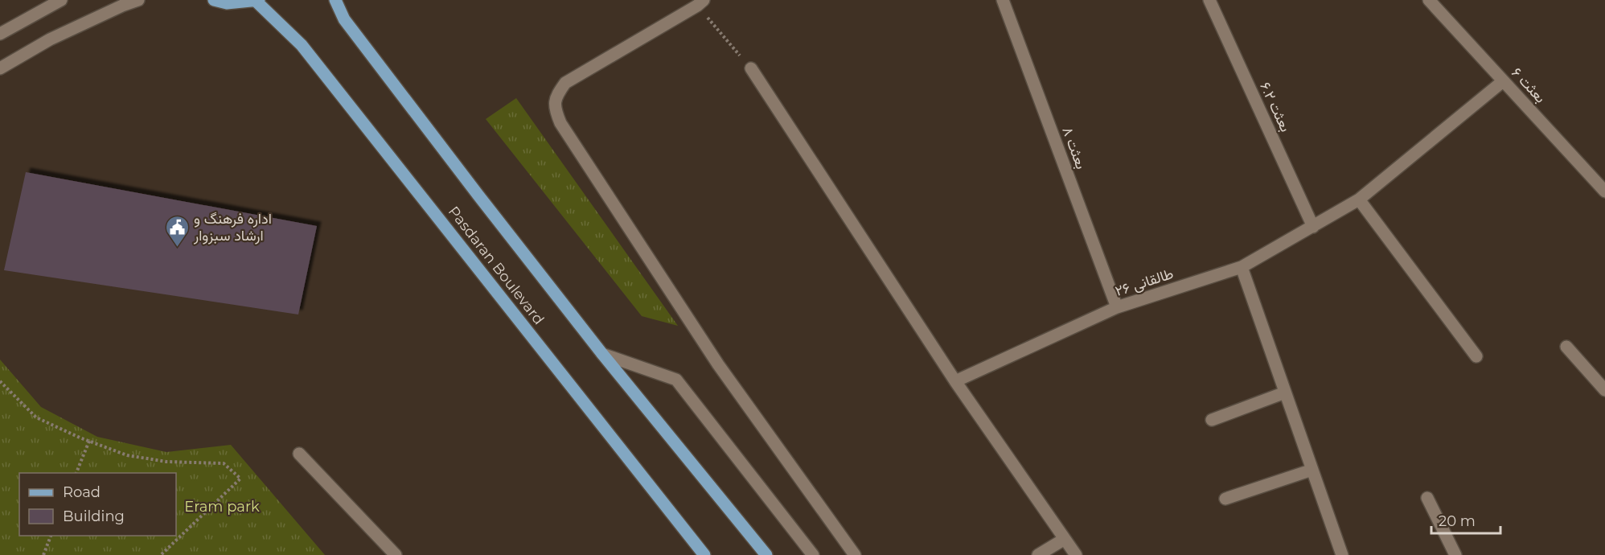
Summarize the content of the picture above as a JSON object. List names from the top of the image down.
{
  "streets": {
    "main road": ["Pasdaran Boulevard"],
    "street": [
      "بعثت ۶",
      "بعثت ۶.۲",
      "بعثت ۸",
      "طالقانی ۲۶"
    ]
  },
  "crossings": [
    ["بعثت ۶", "طالقانی ۲۶"],
    ["بعثت ۶.۲", "طالقانی ۲۶"],
    ["بعثت ۸", "طالقانی ۲۶"]
  ],
  "parks": ["Eram park"],
  "places": {
    "public building": ["اداره فرهنگ و ارشاد سبزوار"]
  },
  "legend": ["Road", "Building"],
  "scale_bar": "20 m"
}
